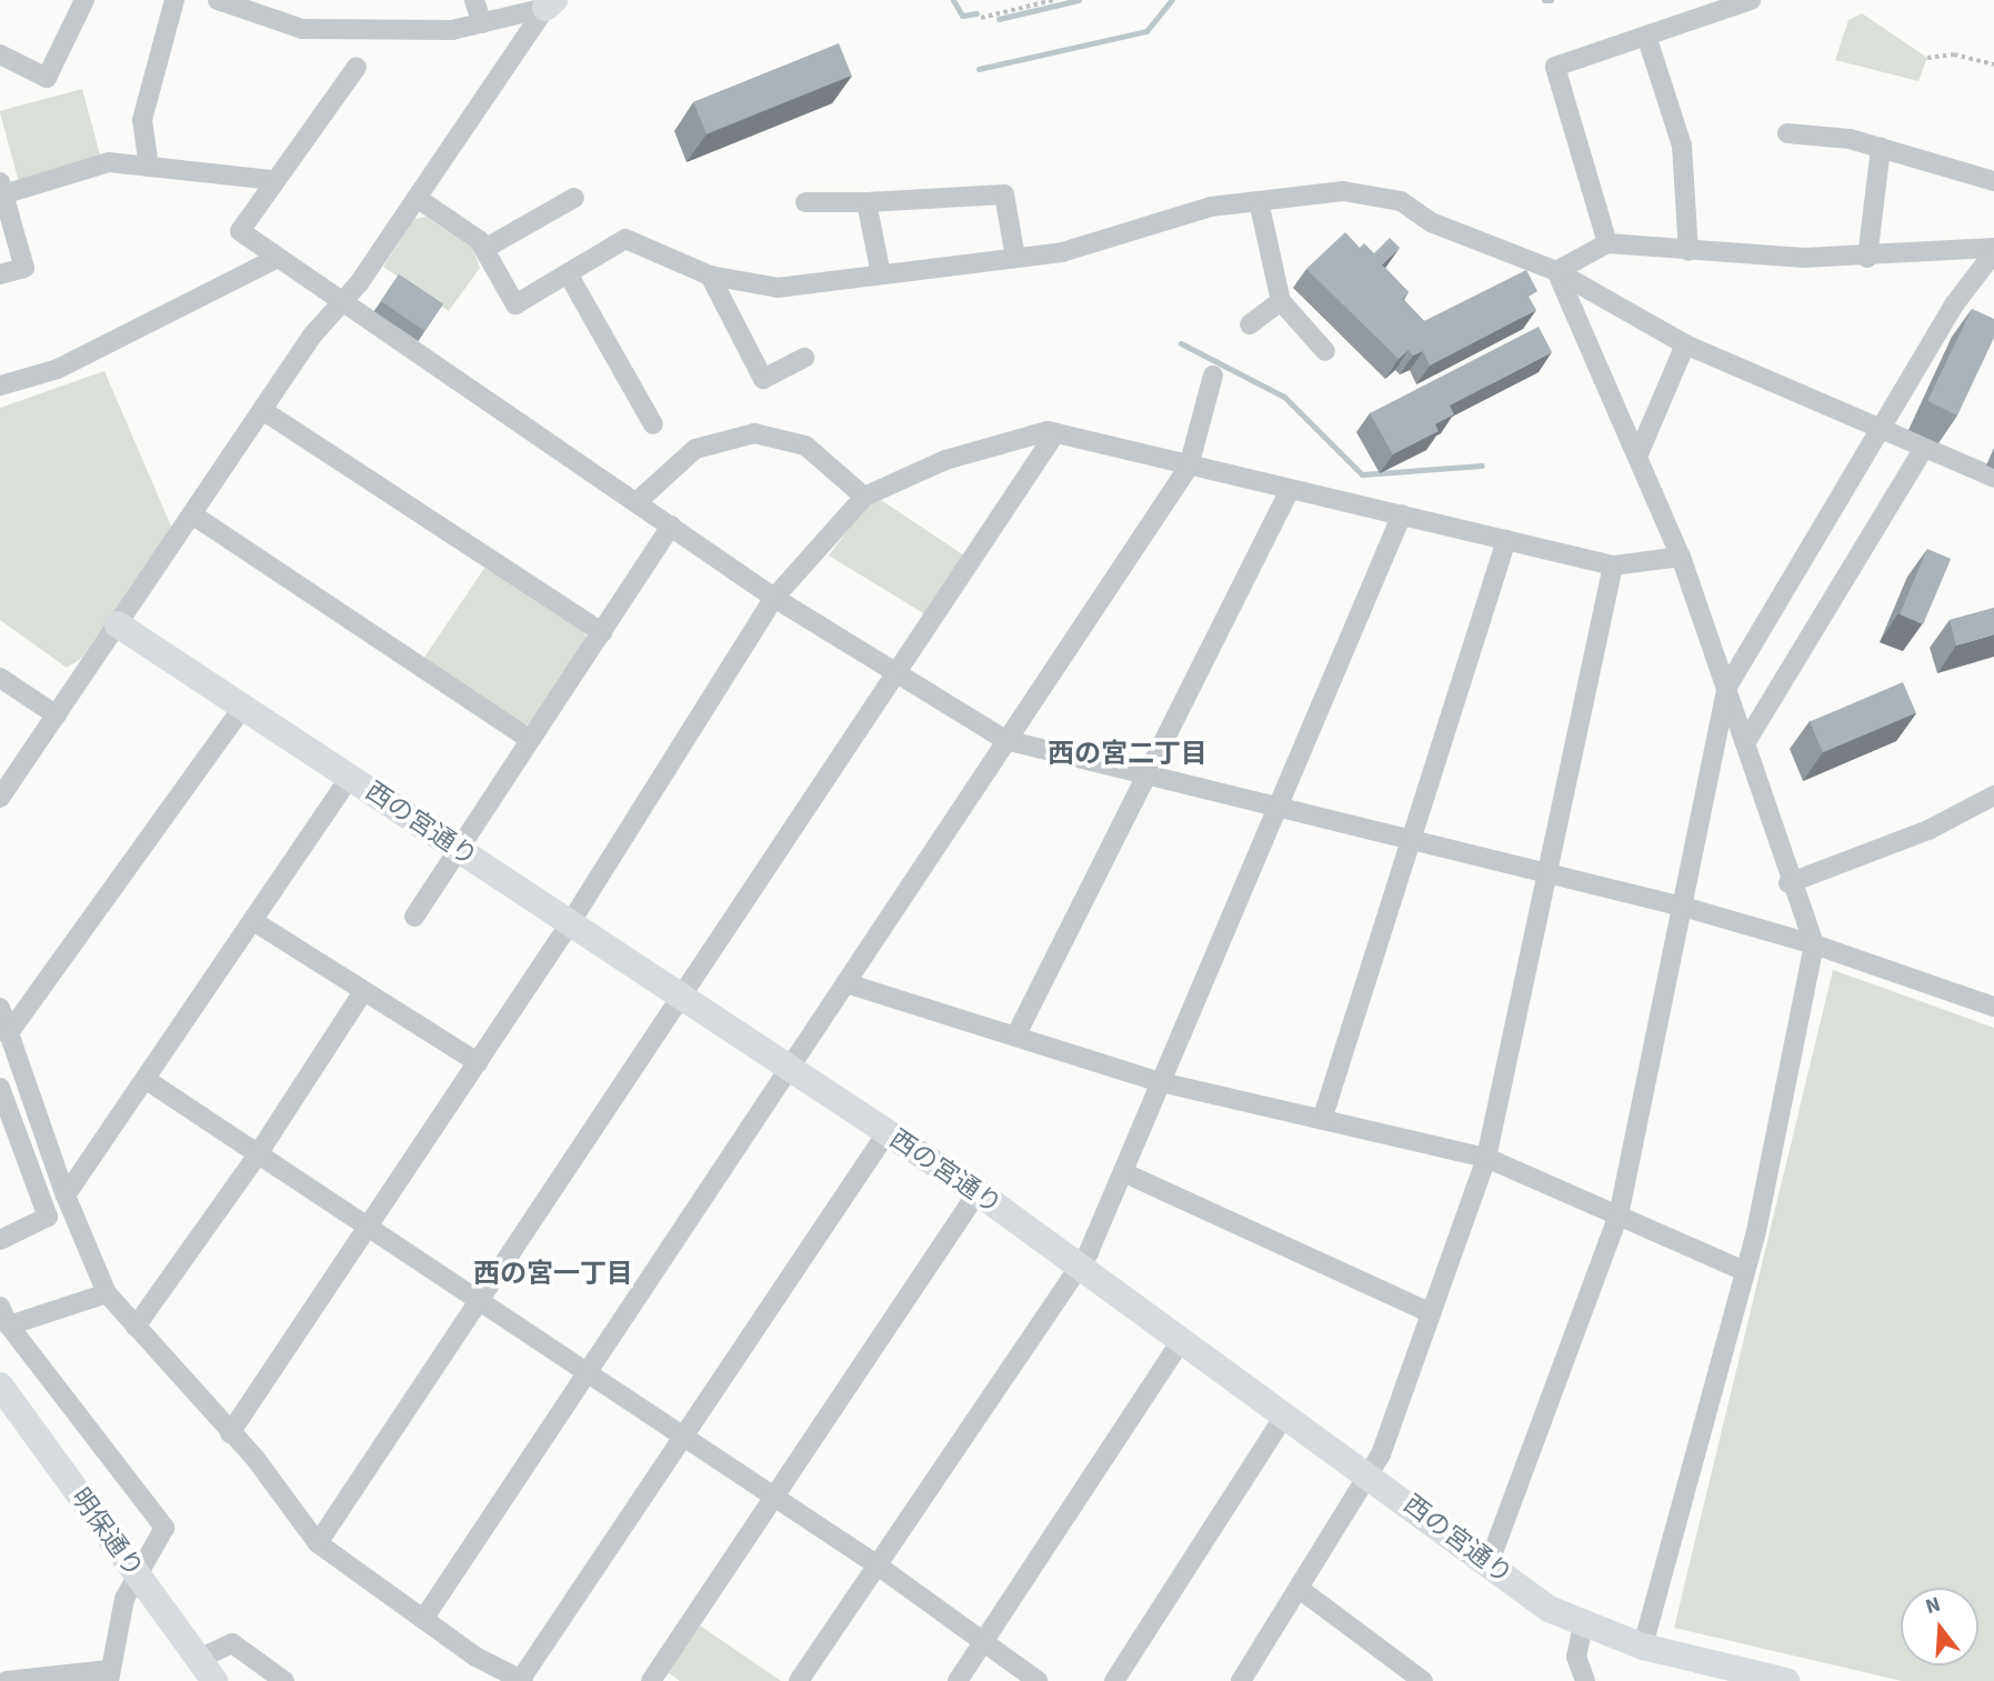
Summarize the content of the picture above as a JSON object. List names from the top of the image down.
{
  "streets": {
    "street": ["西の宮通り", "明保通り"]
  },
  "districts": ["西の宮二丁目", "西の宮一丁目"],
  "north": "top"
}
